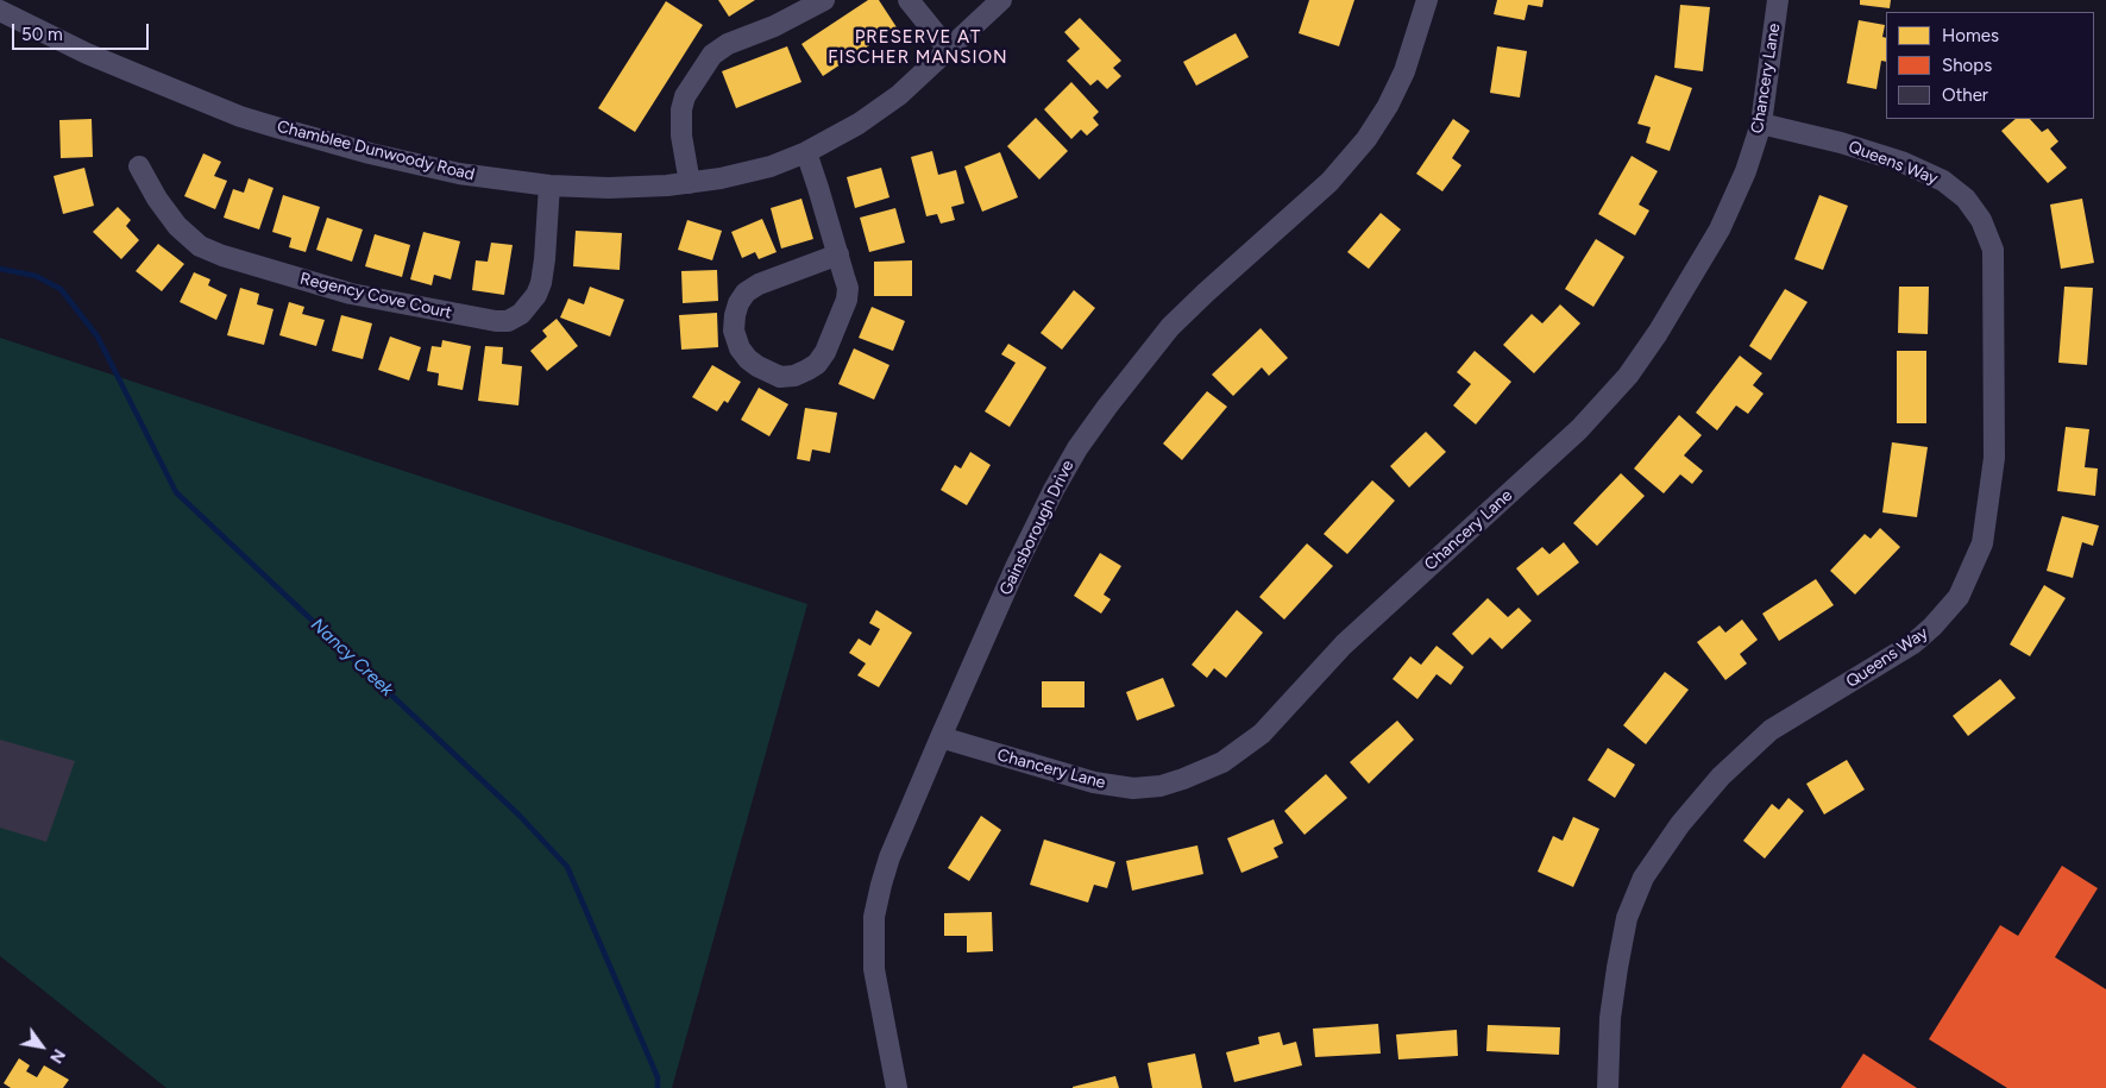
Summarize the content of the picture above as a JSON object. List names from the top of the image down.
{
  "streets": {
    "street": [
      "Chancery Lane",
      "Chamblee Dunwoody Road",
      "Queens Way",
      "Regency Cove Court",
      "Gainsborough Drive"
    ]
  },
  "crossings": [
    ["Chancery Lane", "Queens Way"],
    ["Chancery Lane", "Gainsborough Drive"],
    ["Chamblee Dunwoody Road", "Regency Cove Court"]
  ],
  "districts": ["PRESERVE AT FISCHER MANSION"],
  "water": ["Nancy Creek"],
  "legend": ["Homes", "Shops", "Other"],
  "scale_bar": "50 m",
  "north": "bottom right"
}
